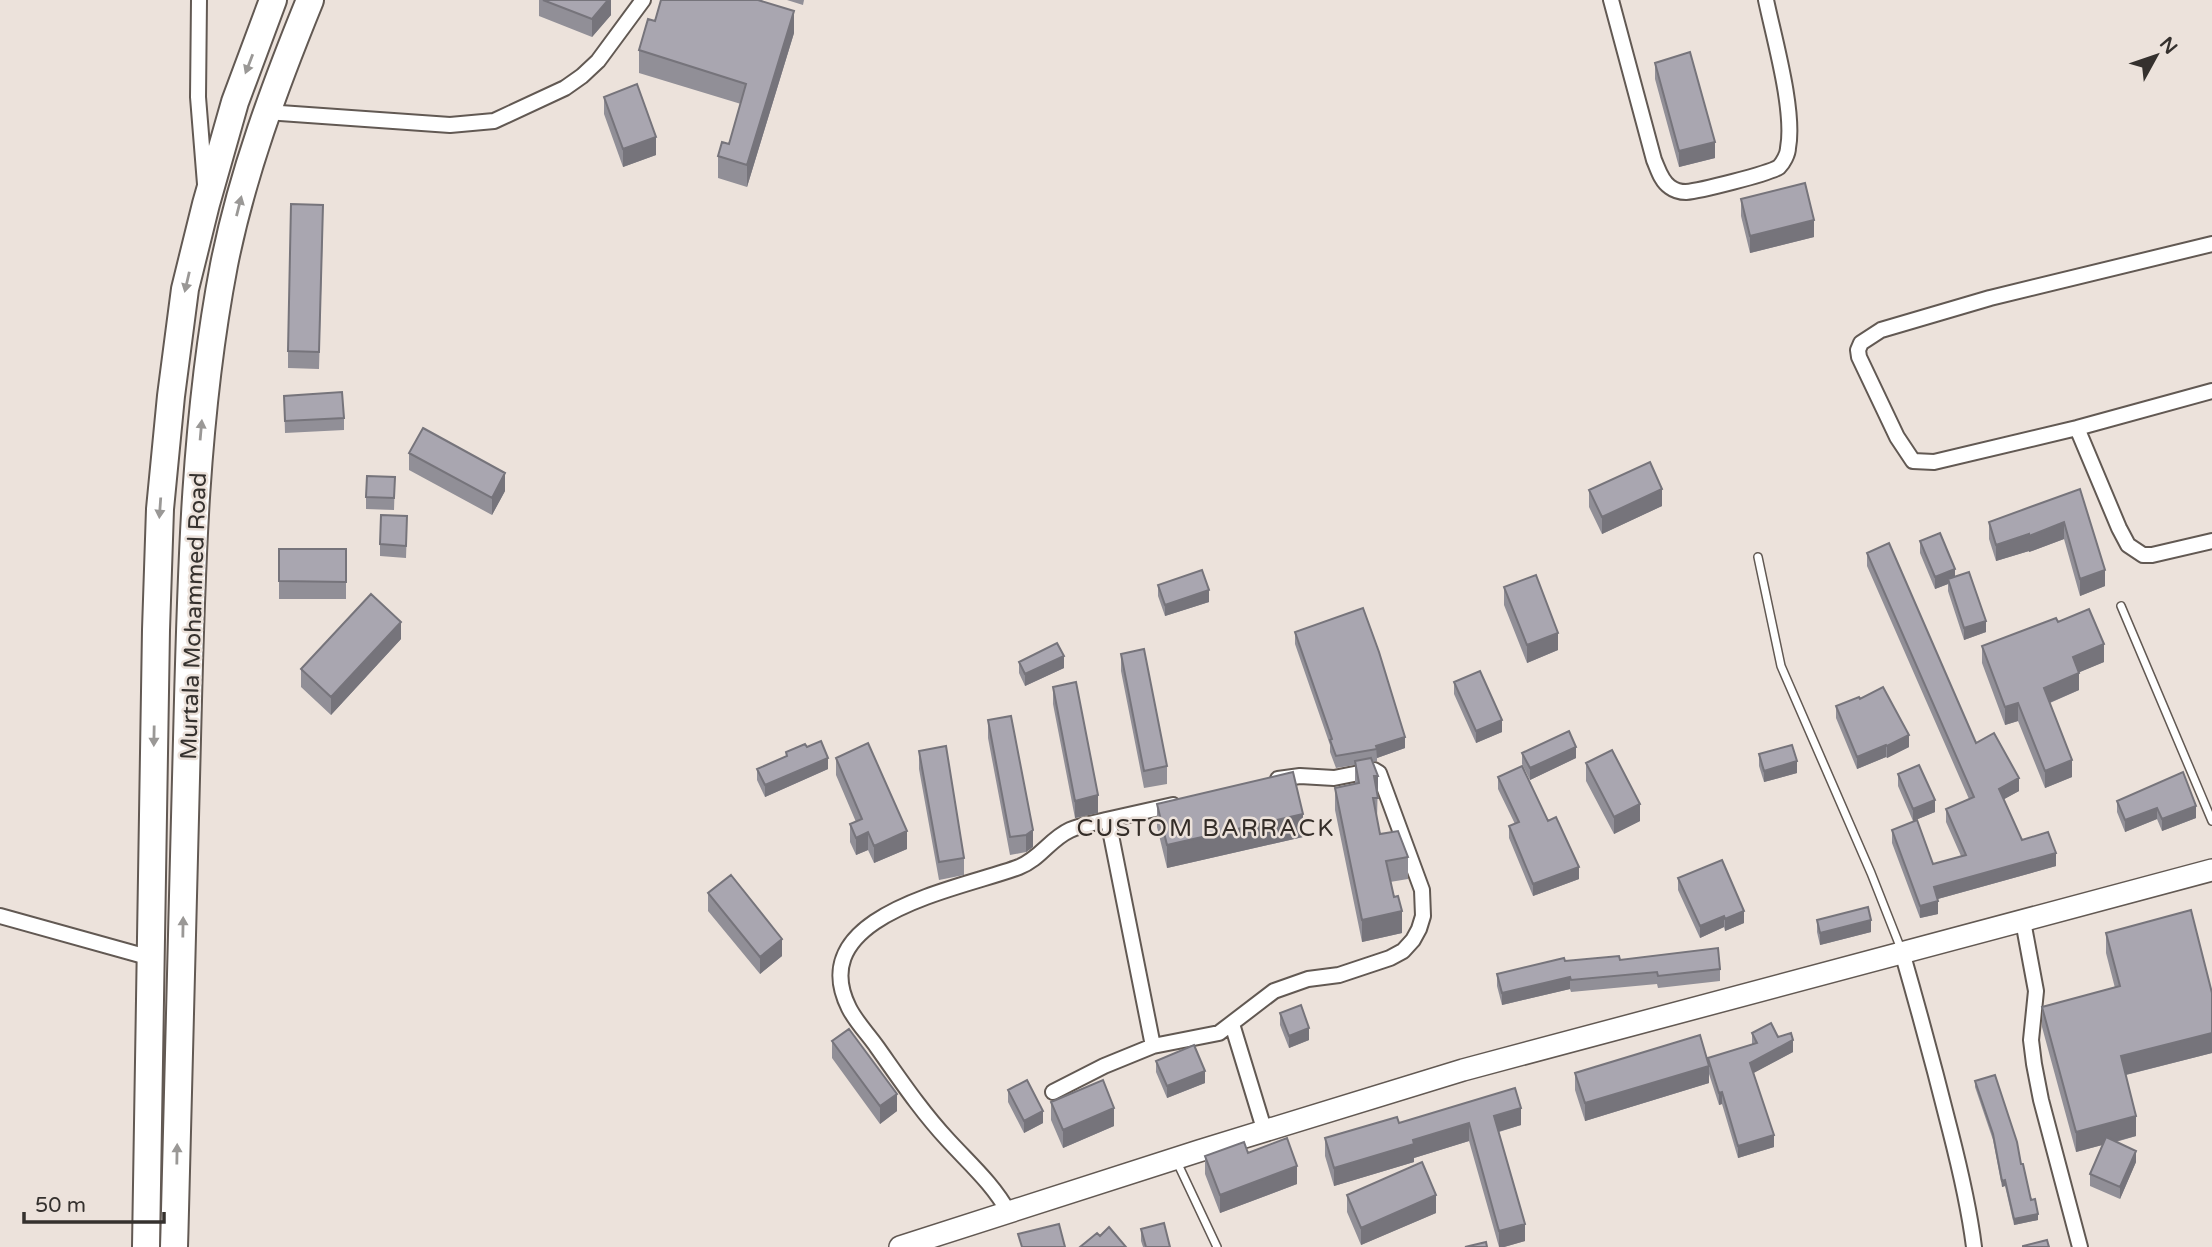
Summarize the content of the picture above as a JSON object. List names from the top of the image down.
{
  "streets": {
    "highway": ["Murtala Mohammed Road"]
  },
  "districts": ["CUSTOM BARRACK"],
  "scale_bar": "50 m",
  "north": "top right"
}
